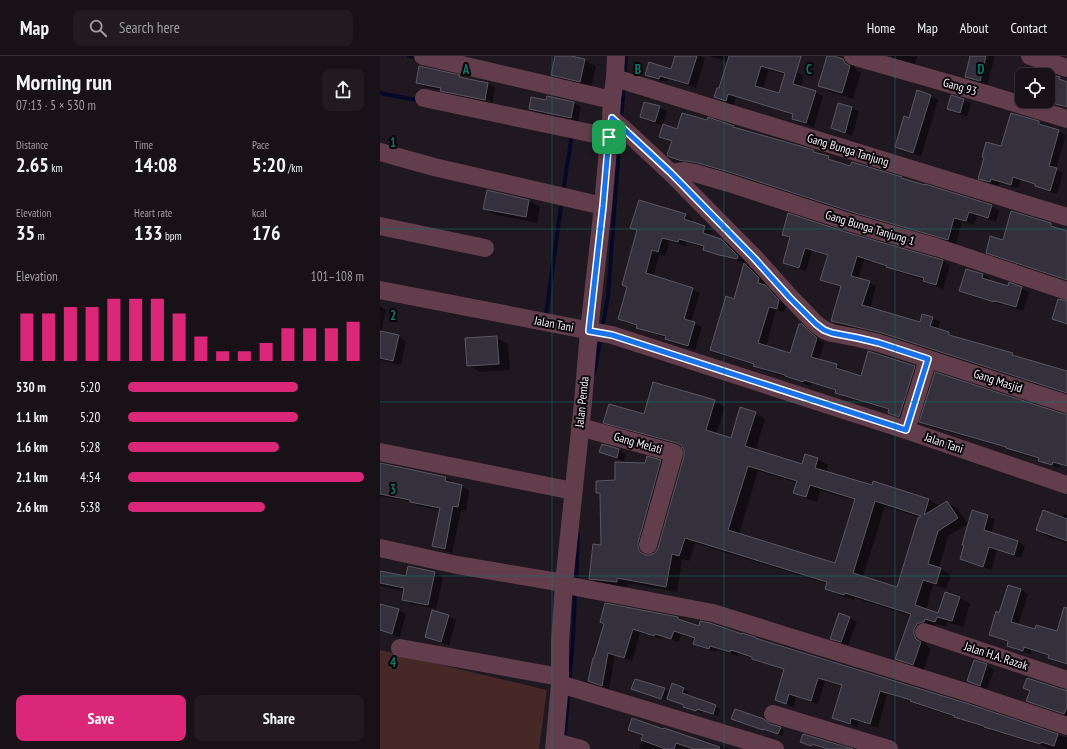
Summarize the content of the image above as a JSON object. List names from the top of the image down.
{
  "streets": {
    "street": [
      "Gang 93",
      "Gang Bunga Tanjung",
      "Gang Bunga Tanjung 1",
      "Jalan Tani",
      "Gang Masjid",
      "Jalan Pemda",
      "Gang Melati",
      "Jalan H.A. Razak"
    ]
  },
  "crossings": [
    ["Gang Bunga Tanjung", "Jalan Pemda"],
    ["Gang Bunga Tanjung 1", "Gang Masjid"],
    ["Jalan Tani", "Jalan Pemda"],
    ["Gang Masjid", "Jalan Pemda"],
    ["Jalan Pemda", "Gang Melati"]
  ],
  "page": {
    "header": "Map",
    "search": "Search here",
    "nav": [
      "Home",
      "Map",
      "About",
      "Contact"
    ],
    "heading": ["Morning run", "07:13 · 5 × 530 m"],
    "stats": [
      ["Distance", "2.65 km"],
      ["Time", "14:08"],
      ["Pace", "5:20 /km"],
      ["Elevation", "35 m"],
      ["Heart rate", "133 bpm"],
      ["kcal", "176"]
    ],
    "chart": ["Elevation", "101–108 m"],
    "list": [
      {
        "name": "530 m",
        "note": "5:20"
      },
      {
        "name": "1.1 km",
        "note": "5:20"
      },
      {
        "name": "1.6 km",
        "note": "5:28"
      },
      {
        "name": "2.1 km",
        "note": "4:54"
      },
      {
        "name": "2.6 km",
        "note": "5:38"
      }
    ],
    "buttons": ["Save", "Share"]
  },
  "grid": {
    "columns": [
      "A",
      "B",
      "C",
      "D"
    ],
    "rows": [
      "1",
      "2",
      "3",
      "4"
    ]
  }
}
